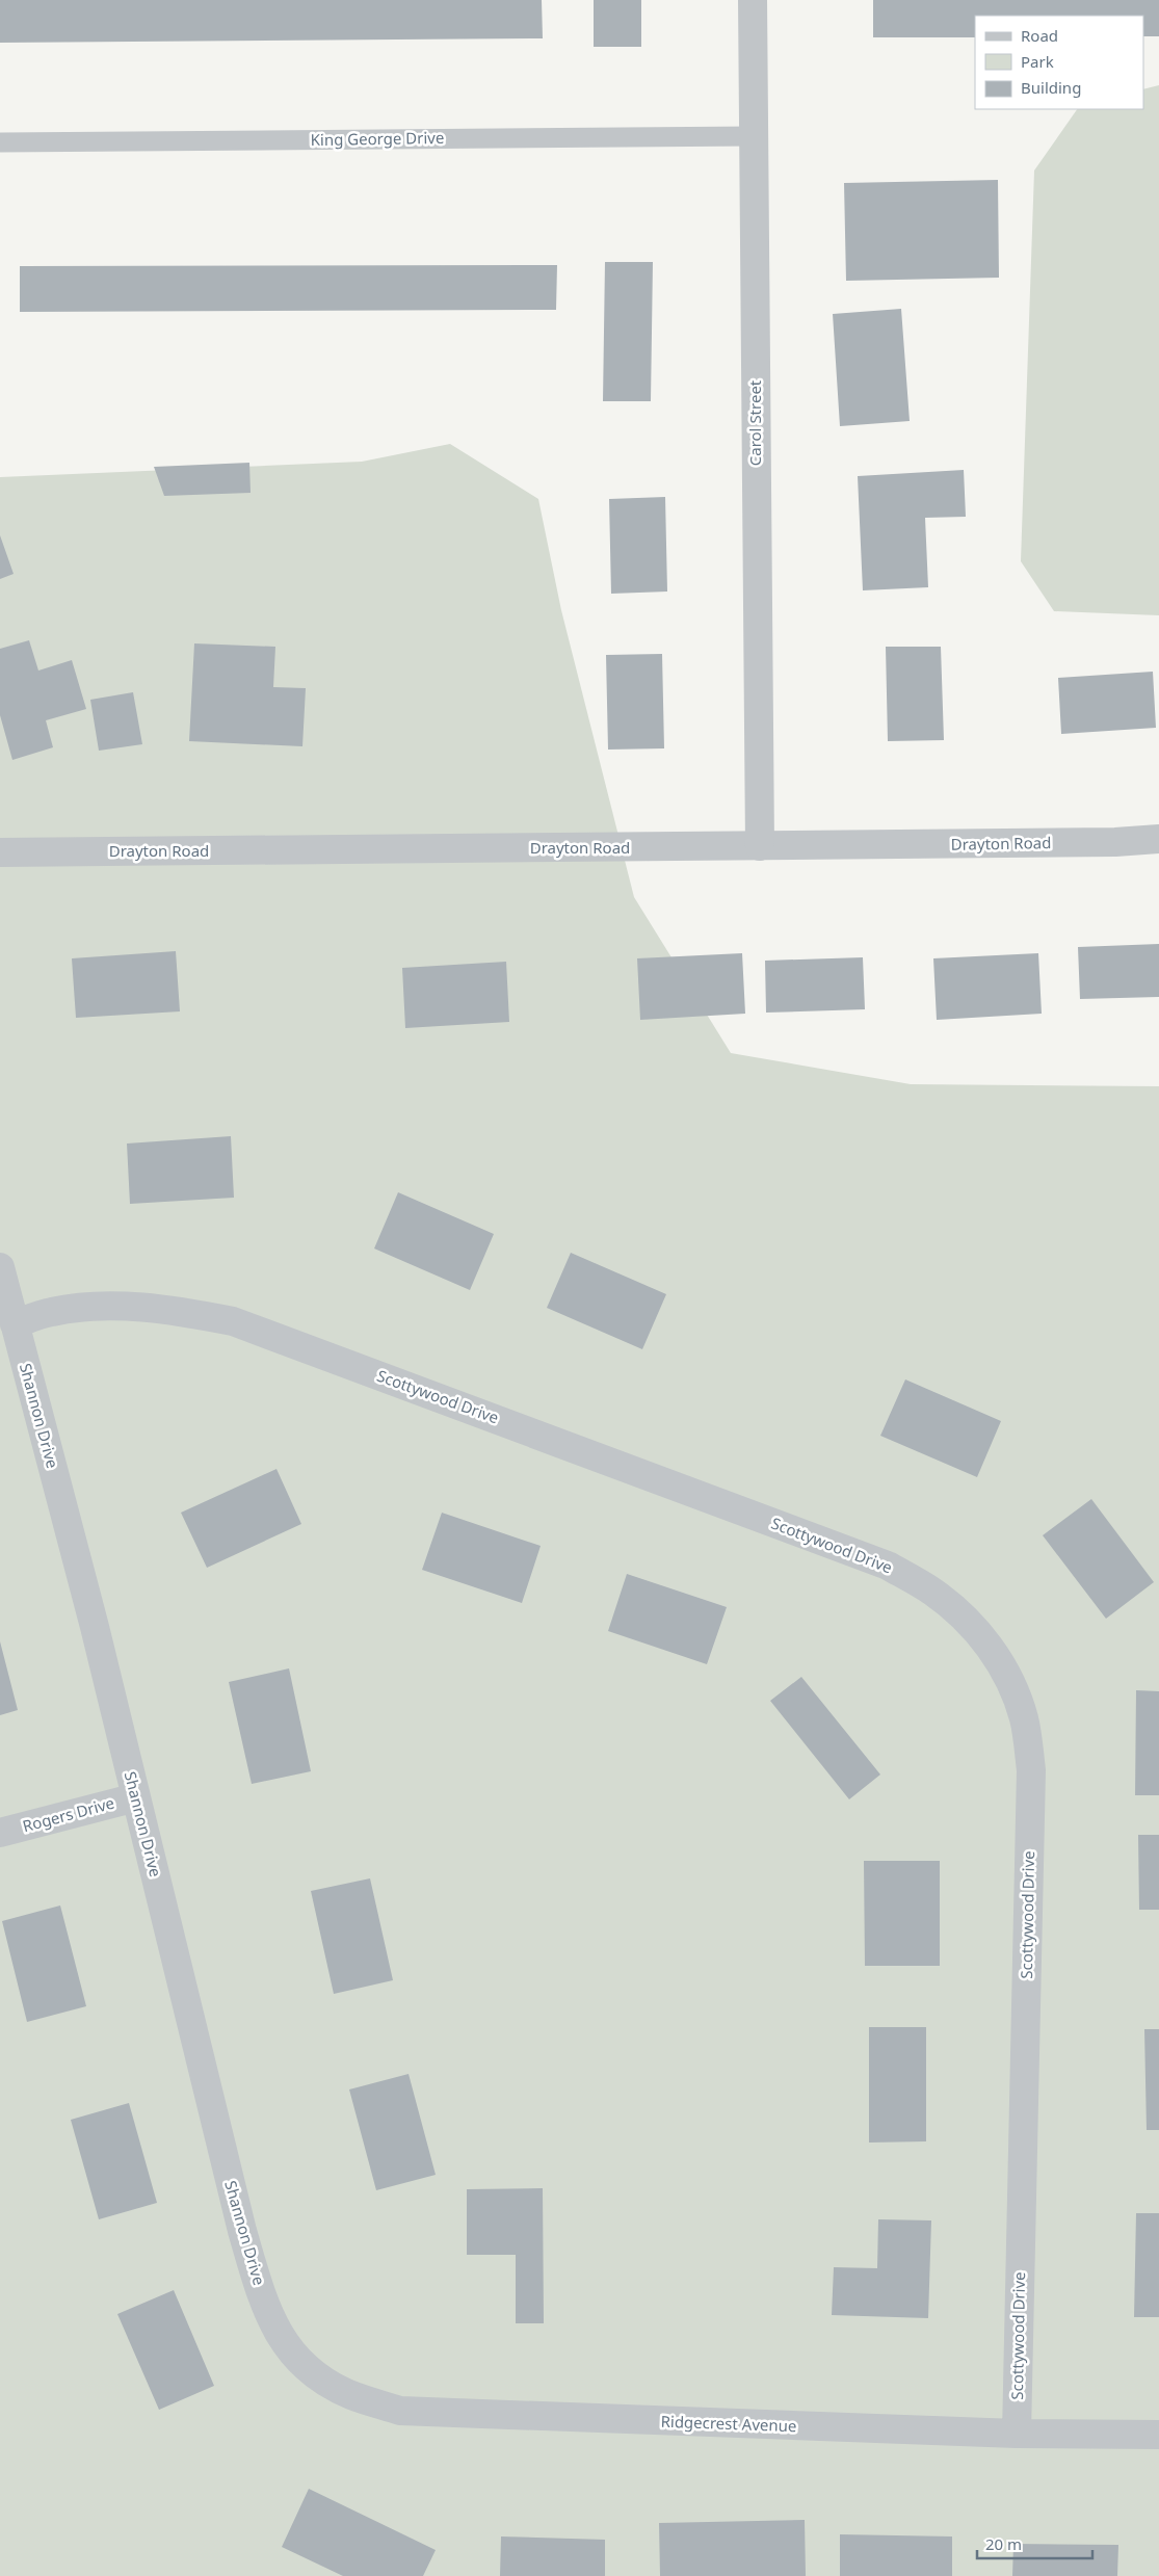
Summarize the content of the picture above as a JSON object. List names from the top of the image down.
{
  "streets": {
    "street": [
      "Carol Street",
      "Drayton Road",
      "Scottywood Drive",
      "Shannon Drive",
      "Rogers Drive",
      "Ridgecrest Avenue"
    ],
    "lane": ["King George Drive"]
  },
  "crossings": [
    ["King George Drive", "Carol Street"],
    ["Carol Street", "Drayton Road"],
    ["Scottywood Drive", "Shannon Drive"],
    ["Scottywood Drive", "Ridgecrest Avenue"],
    ["Shannon Drive", "Rogers Drive"],
    ["Shannon Drive", "Ridgecrest Avenue"]
  ],
  "legend": ["Road", "Park", "Building"],
  "scale_bar": "20 m"
}
